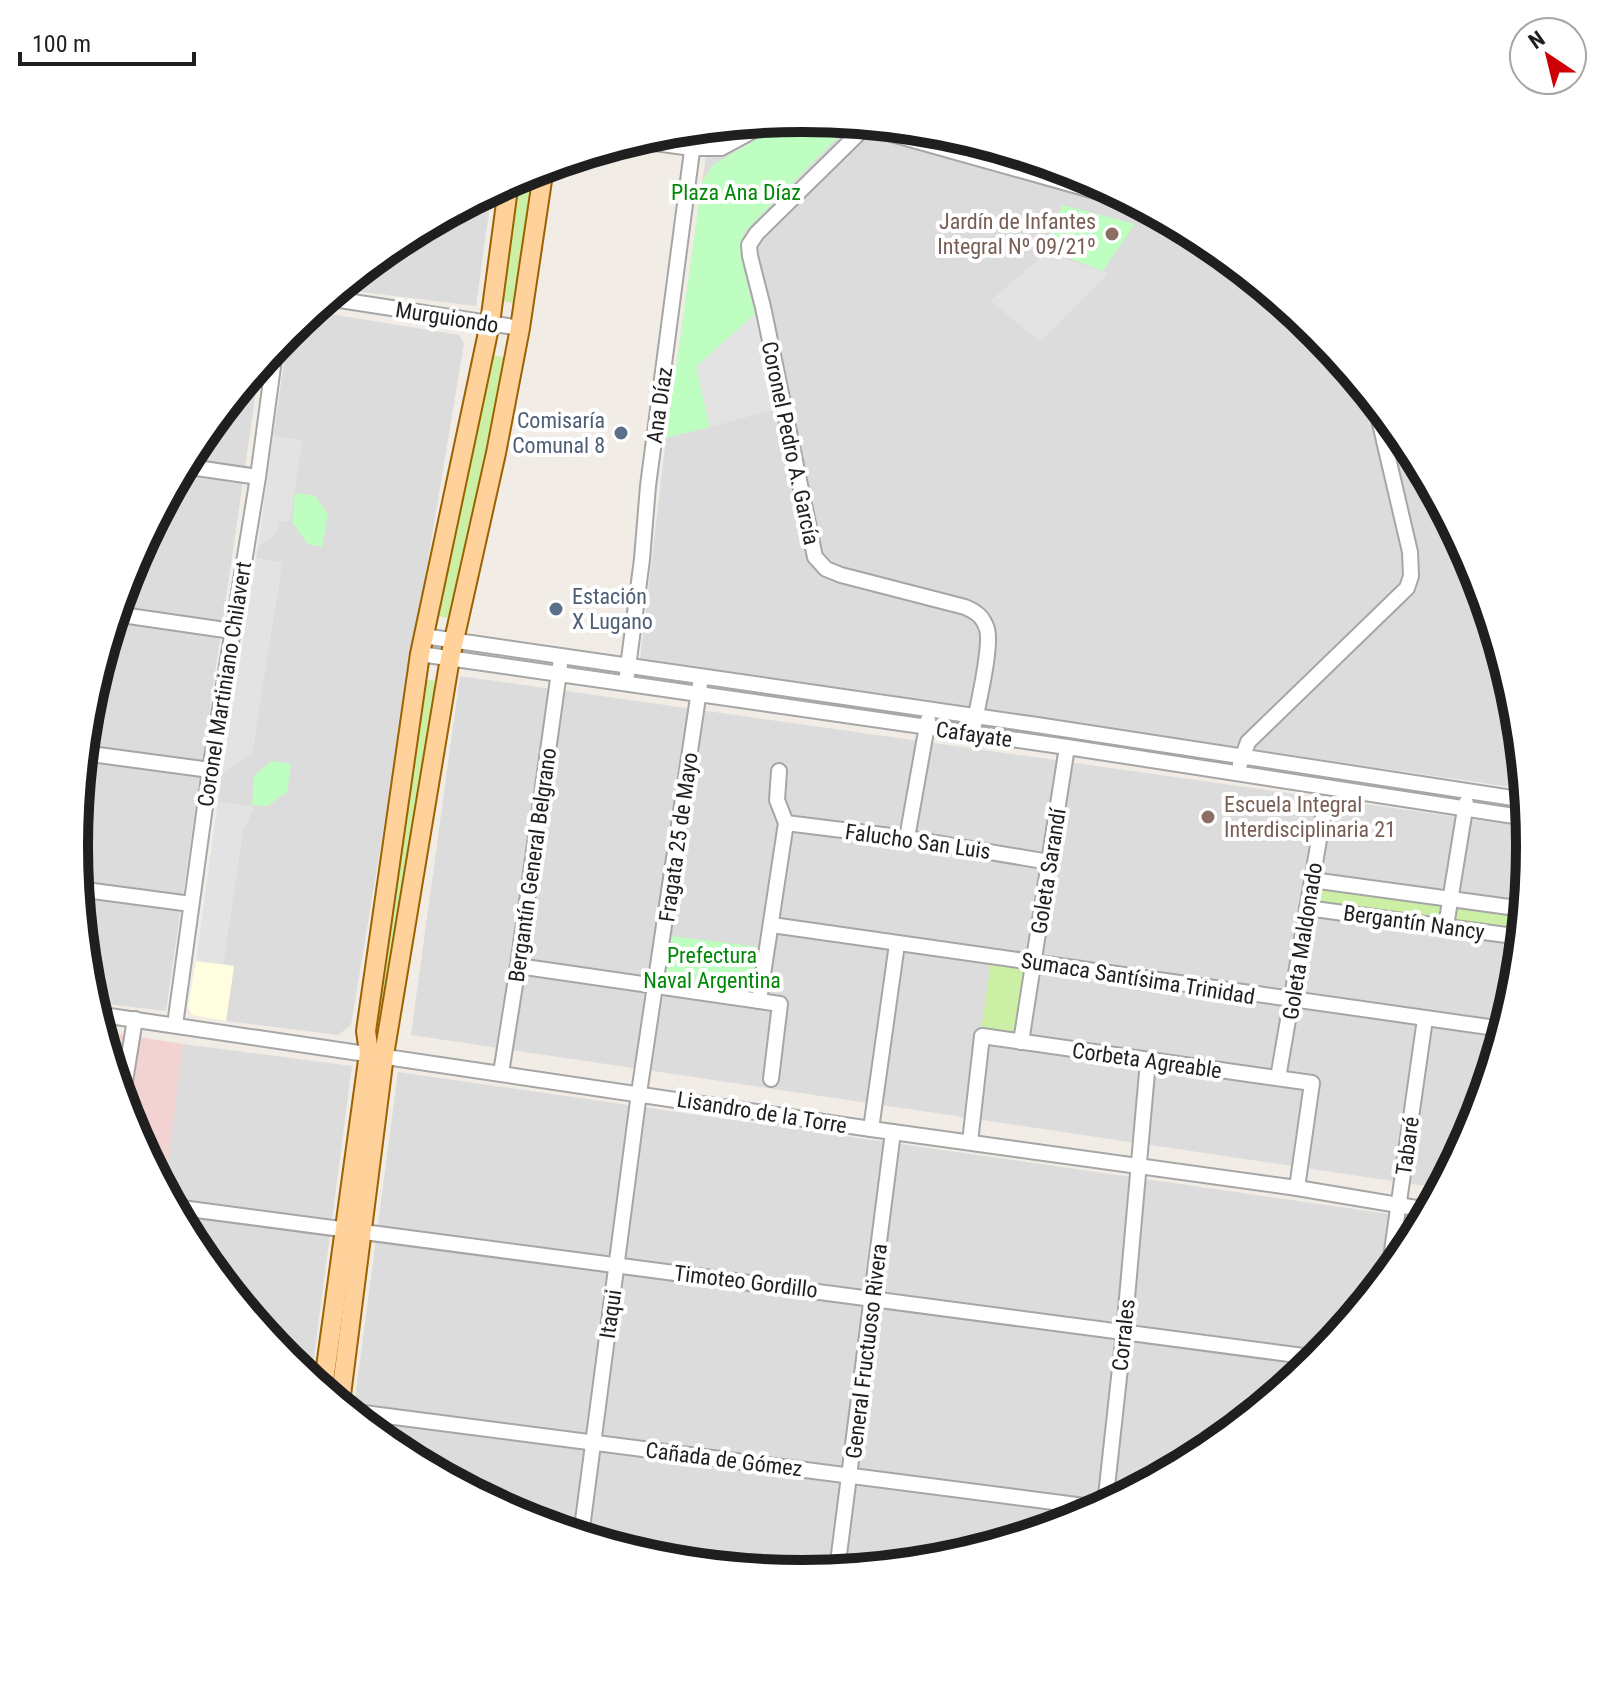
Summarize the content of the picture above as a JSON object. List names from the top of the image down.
{
  "streets": {
    "street": [
      "Murguiondo",
      "Ana Díaz",
      "Coronel Pedro A. García",
      "Coronel Martiniano Chilavert",
      "Cafayate",
      "Fragata 25 de Mayo",
      "Falucho San Luis",
      "Bergantín General Belgrano",
      "Goleta Sarandí",
      "Bergantín Nancy",
      "Goleta Maldonado",
      "Sumaca Santísima Trinidad",
      "Corbeta Agreable",
      "Lisandro de la Torre",
      "Tabaré",
      "Timoteo Gordillo",
      "Itaqui",
      "Corrales",
      "General Fructuoso Rivera",
      "Cañada de Gómez"
    ]
  },
  "crossings": [
    ["Ana Díaz", "Cafayate"],
    ["Coronel Pedro A. García", "Cafayate"],
    ["Coronel Martiniano Chilavert", "Lisandro de la Torre"],
    ["Cafayate", "Fragata 25 de Mayo"],
    ["Cafayate", "Bergantín General Belgrano"],
    ["Cafayate", "Goleta Sarandí"],
    ["Fragata 25 de Mayo", "Lisandro de la Torre"],
    ["Fragata 25 de Mayo", "Itaqui"],
    ["Falucho San Luis", "Goleta Sarandí"],
    ["Bergantín General Belgrano", "Lisandro de la Torre"],
    ["Goleta Sarandí", "Sumaca Santísima Trinidad"],
    ["Goleta Sarandí", "Corbeta Agreable"],
    ["Bergantín Nancy", "Goleta Maldonado"],
    ["Goleta Maldonado", "Sumaca Santísima Trinidad"],
    ["Goleta Maldonado", "Corbeta Agreable"],
    ["Sumaca Santísima Trinidad", "Tabaré"],
    ["Corbeta Agreable", "Lisandro de la Torre"],
    ["Corbeta Agreable", "Corrales"],
    ["Lisandro de la Torre", "Tabaré"],
    ["Lisandro de la Torre", "Itaqui"],
    ["Lisandro de la Torre", "Corrales"],
    ["Lisandro de la Torre", "General Fructuoso Rivera"],
    ["Timoteo Gordillo", "Itaqui"],
    ["Timoteo Gordillo", "Corrales"],
    ["Timoteo Gordillo", "General Fructuoso Rivera"],
    ["Itaqui", "Cañada de Gómez"],
    ["General Fructuoso Rivera", "Cañada de Gómez"]
  ],
  "parks": ["Plaza Ana Díaz", "Prefectura Naval Argentina"],
  "places": [
    "Jardín de Infantes Integral Nº 09/21º",
    "Comisaría Comunal 8",
    "Estación X Lugano",
    "Escuela Integral Interdisciplinaria 21"
  ],
  "scale_bar": "100 m",
  "north": "top left"
}
